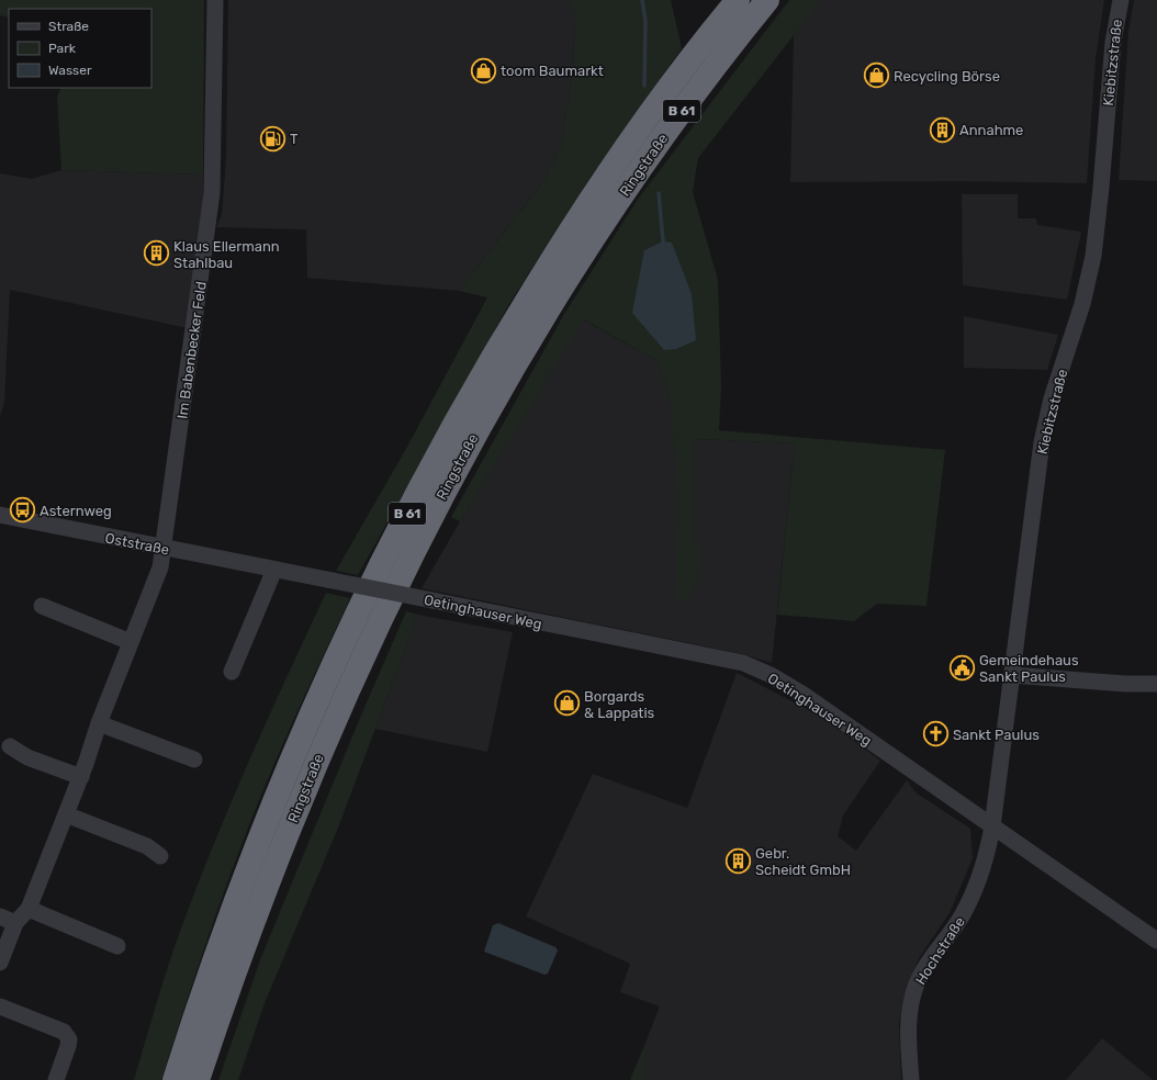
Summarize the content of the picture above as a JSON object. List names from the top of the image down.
{
  "streets": {
    "highway": ["B 61", "Ringstraße"],
    "street": [
      "Kiebitzstraße",
      "Im Babenbecker Feld",
      "Oststraße",
      "Oetinghauser Weg",
      "Hochstraße"
    ]
  },
  "crossings": [
    ["Kiebitzstraße", "Oetinghauser Weg"],
    ["Kiebitzstraße", "Hochstraße"],
    ["Im Babenbecker Feld", "Oststraße"],
    ["Oststraße", "Oetinghauser Weg"],
    ["Oetinghauser Weg", "Hochstraße"]
  ],
  "places": {
    "shop": ["toom Baumarkt", "Recycling Börse", "Borgards & Lappatis"],
    "building": ["Annahme", "Klaus Ellermann Stahlbau", "Gebr. Scheidt GmbH"],
    "fuel station": ["T"],
    "bus stop": ["Asternweg"],
    "public building": ["Gemeindehaus Sankt Paulus"],
    "church": ["Sankt Paulus"]
  },
  "legend": ["Straße", "Park", "Wasser"]
}
